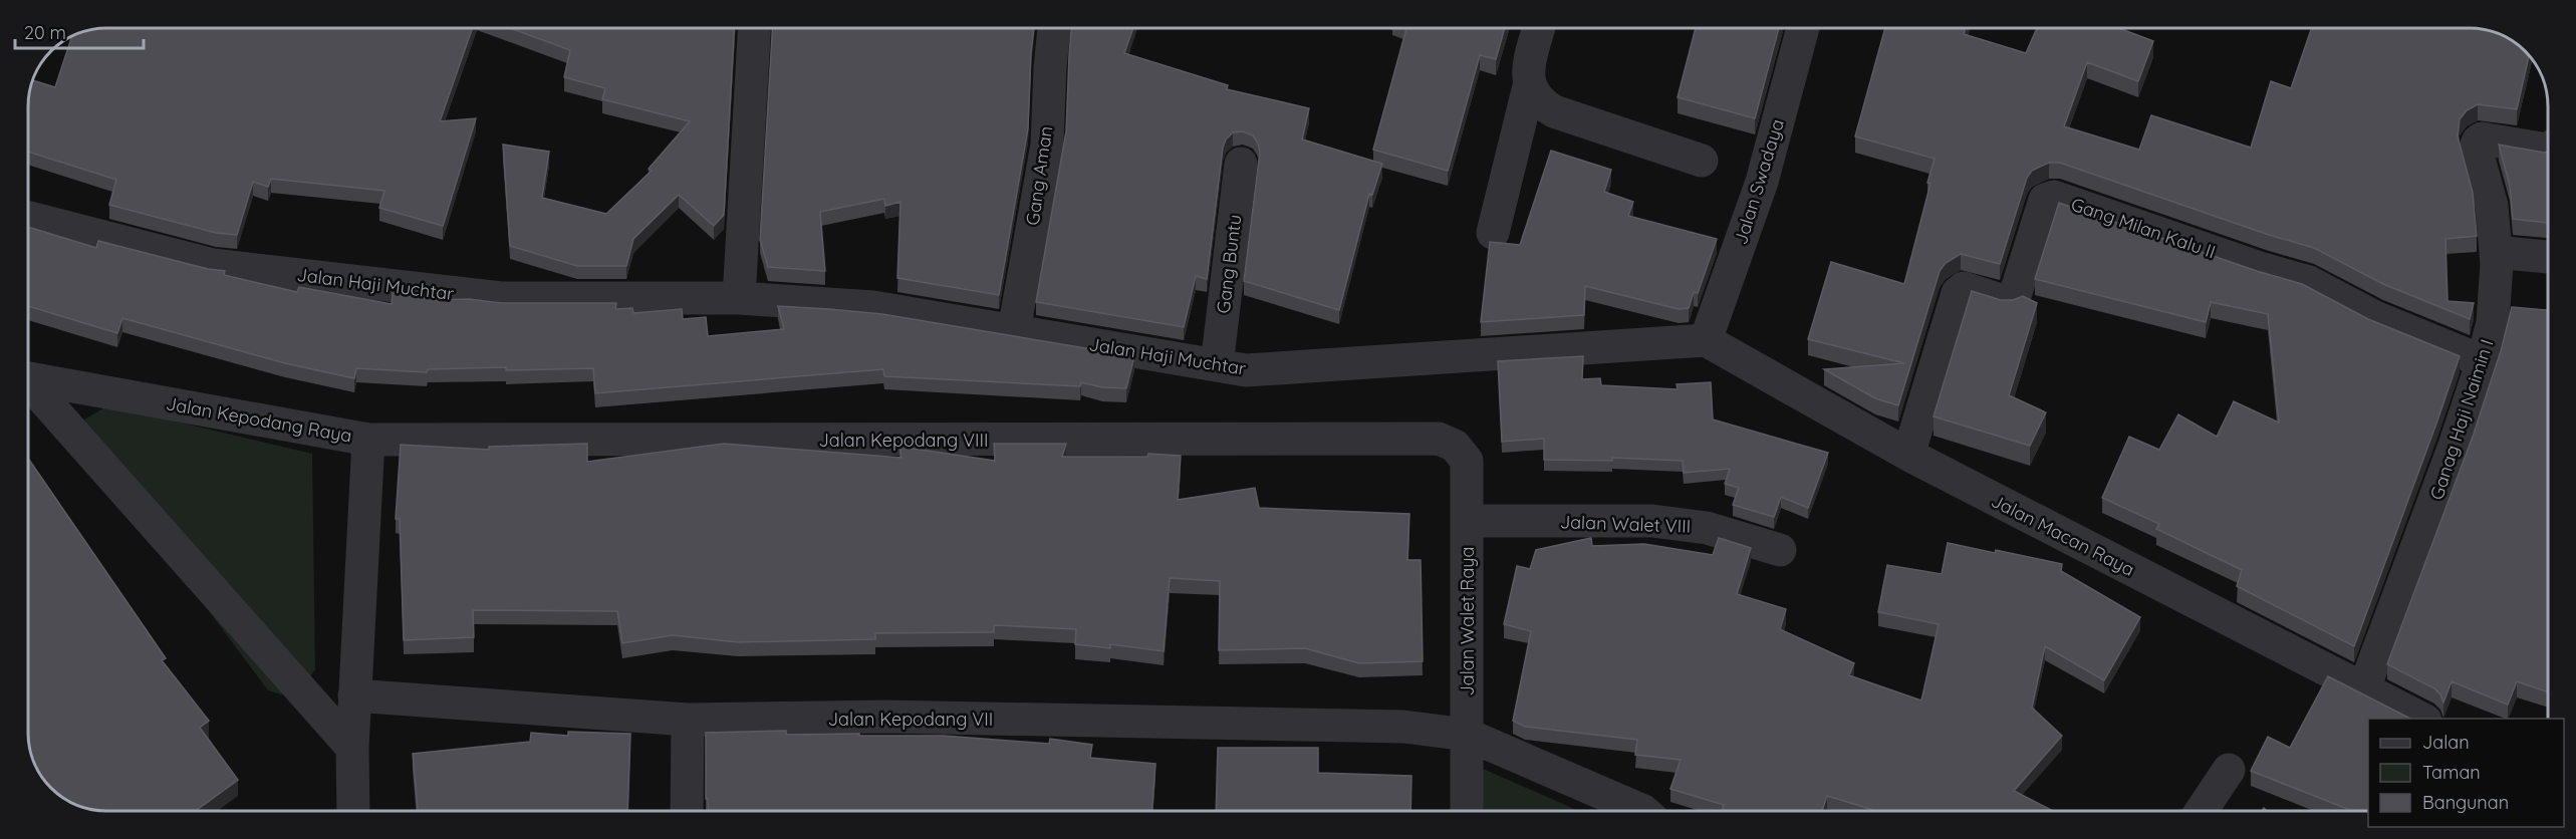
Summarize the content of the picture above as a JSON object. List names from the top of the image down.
{
  "streets": {
    "street": [
      "Gang Aman",
      "Jalan Swadaya",
      "Gang Milan Kalu II",
      "Gang Buntu",
      "Jalan Haji Muchtar",
      "Jalan Kepodang Raya",
      "Ganag Haji Naimin I",
      "Jalan Kepodang VIII",
      "Jalan Walet VIII",
      "Jalan Macan Raya",
      "Jalan Walet Raya",
      "Jalan Kepodang VII"
    ]
  },
  "crossings": [
    ["Gang Aman", "Jalan Haji Muchtar"],
    ["Jalan Swadaya", "Jalan Haji Muchtar"],
    ["Jalan Swadaya", "Jalan Macan Raya"],
    ["Gang Milan Kalu II", "Ganag Haji Naimin I"],
    ["Gang Milan Kalu II", "Jalan Macan Raya"],
    ["Gang Buntu", "Jalan Haji Muchtar"],
    ["Jalan Haji Muchtar", "Jalan Macan Raya"],
    ["Jalan Kepodang Raya", "Jalan Kepodang VIII"],
    ["Jalan Kepodang Raya", "Jalan Kepodang VII"],
    ["Ganag Haji Naimin I", "Jalan Macan Raya"],
    ["Jalan Kepodang VIII", "Jalan Walet Raya"],
    ["Jalan Walet VIII", "Jalan Walet Raya"],
    ["Jalan Walet Raya", "Jalan Kepodang VII"]
  ],
  "legend": ["Jalan", "Taman", "Bangunan"],
  "scale_bar": "20 m"
}
